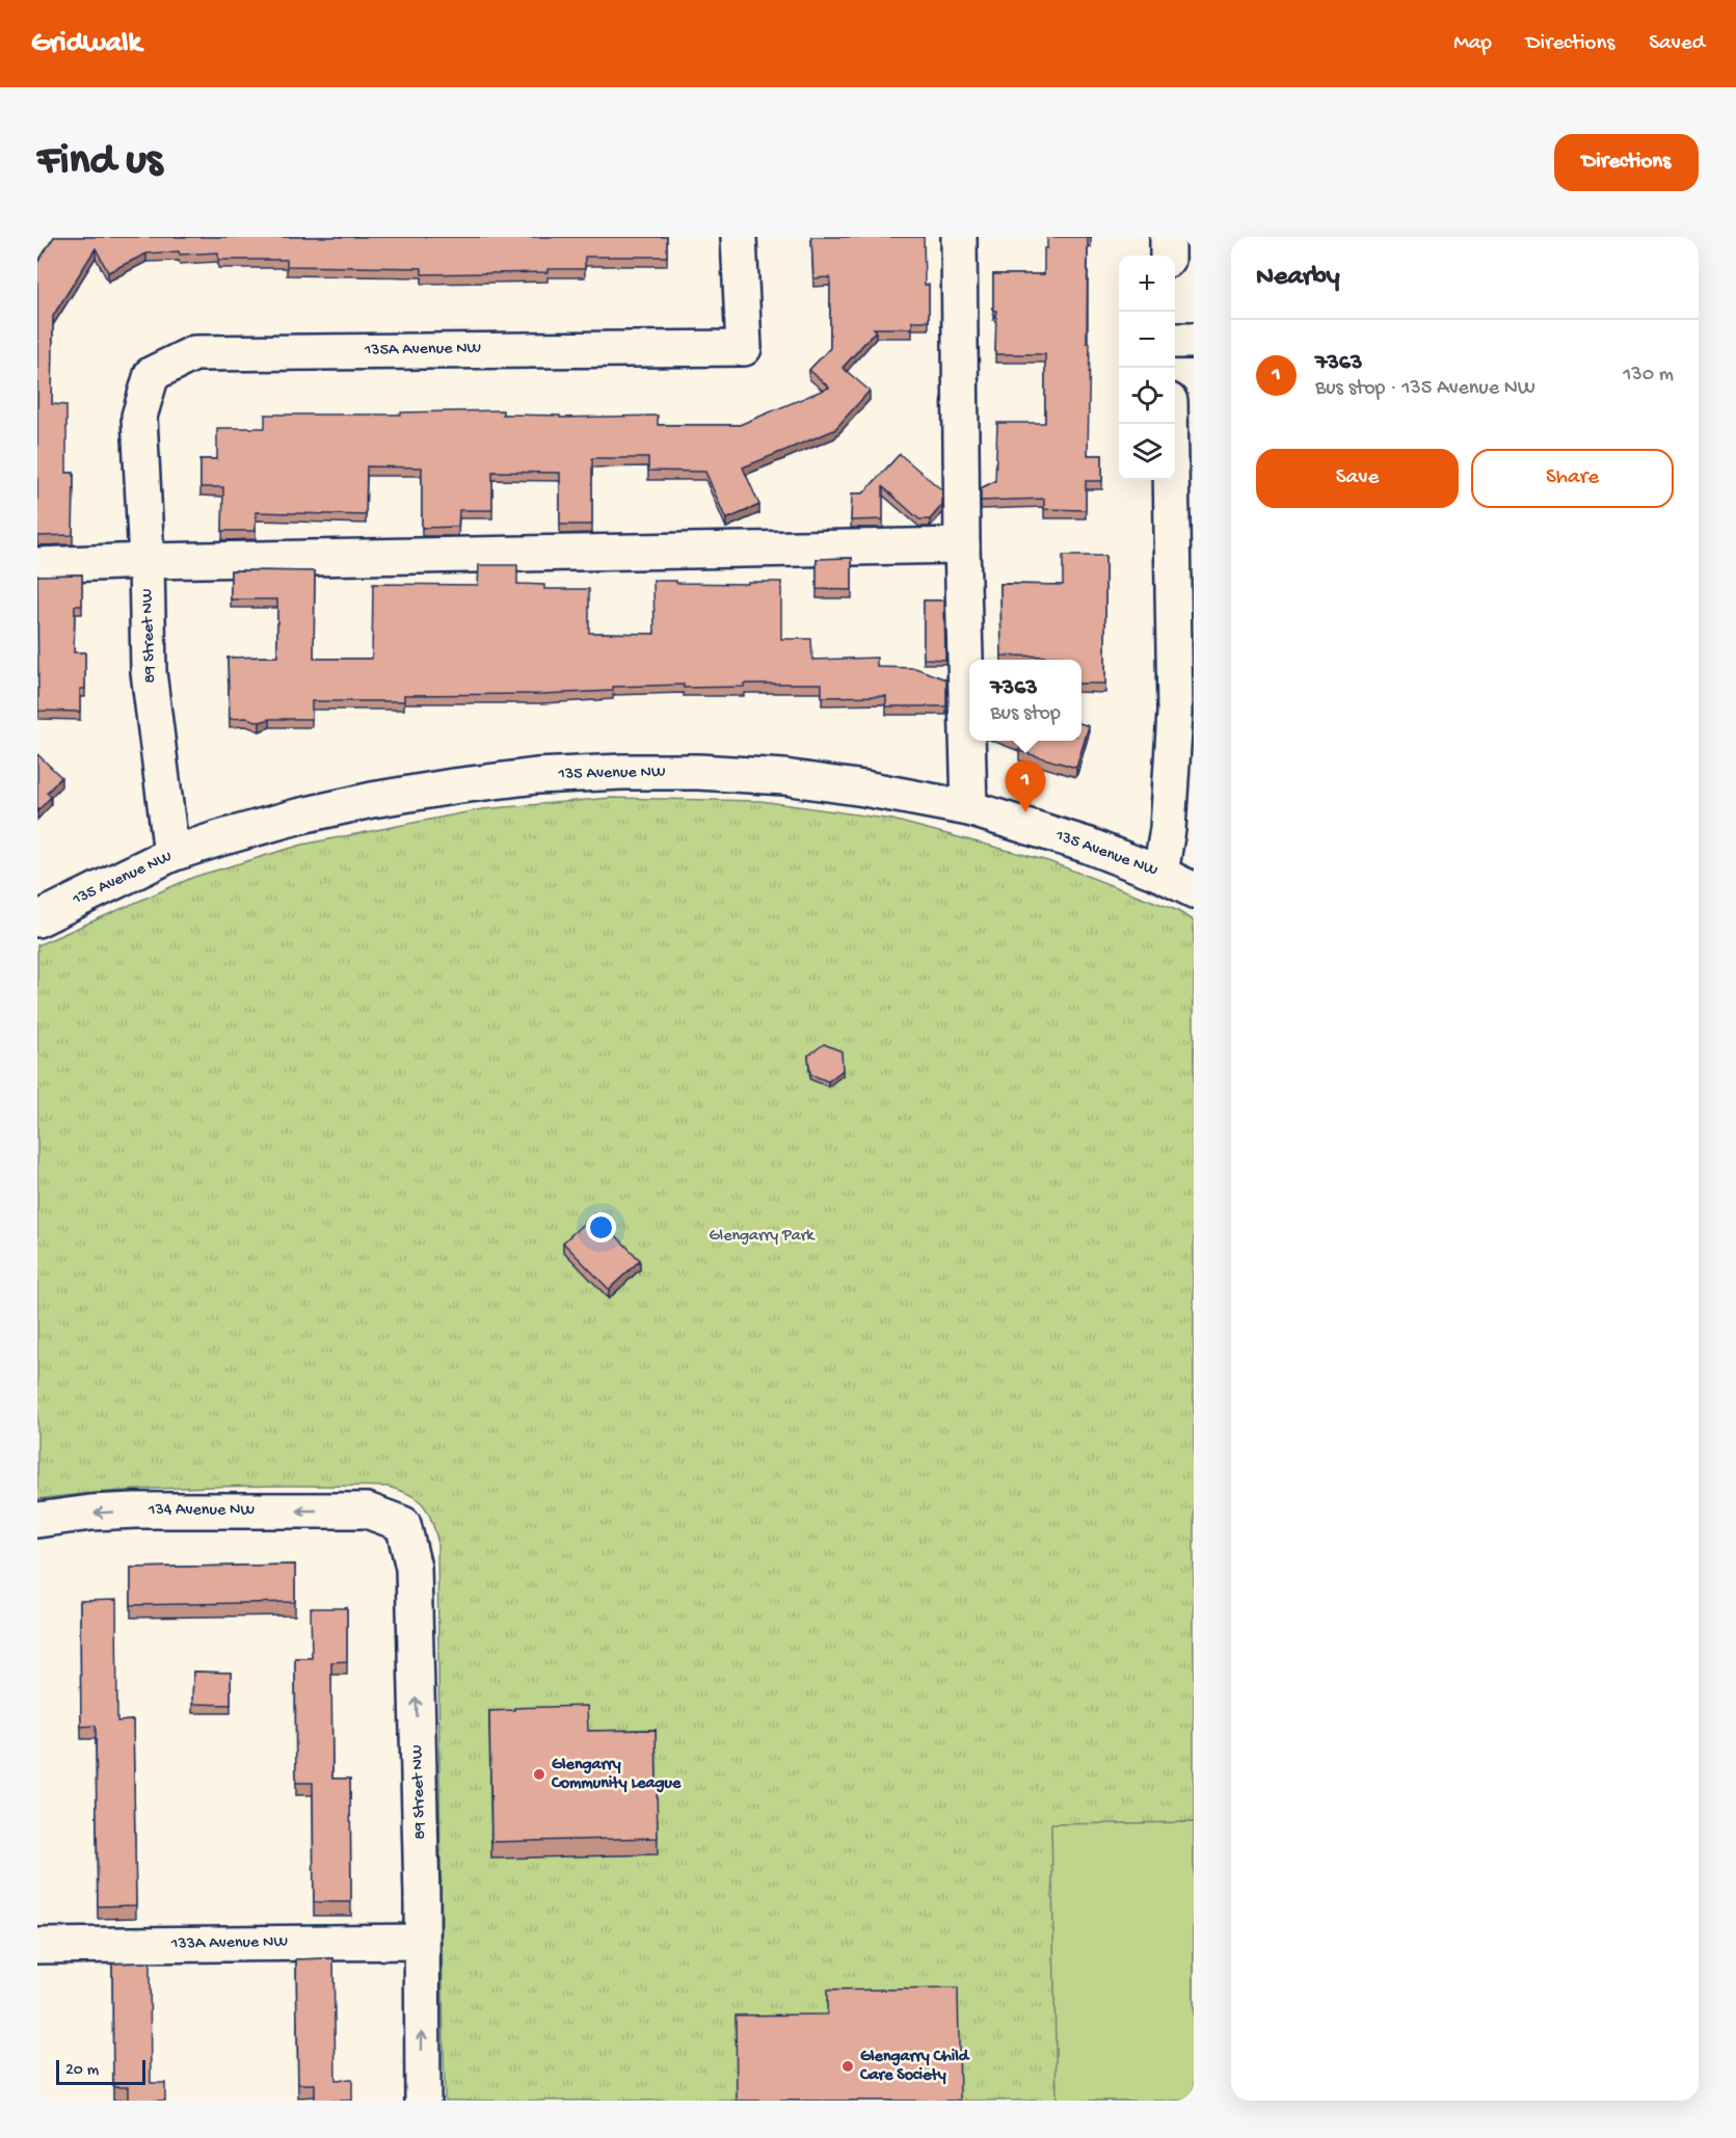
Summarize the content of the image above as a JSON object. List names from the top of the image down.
{
  "streets": {
    "street": [
      "135A Avenue NW",
      "89 Street NW",
      "135 Avenue NW",
      "134 Avenue NW",
      "133A Avenue NW"
    ]
  },
  "crossings": [
    ["135A Avenue NW", "89 Street NW"],
    ["89 Street NW", "135 Avenue NW"],
    ["89 Street NW", "134 Avenue NW"],
    ["89 Street NW", "133A Avenue NW"]
  ],
  "one_way": ["89 Street NW", "134 Avenue NW"],
  "parks": ["Glengarry Park"],
  "places": ["Glengarry Community League", "Glengarry Child Care Society"],
  "scale_bar": "20 m",
  "page": {
    "header": "Gridwalk",
    "nav": ["Map", "Directions", "Saved"],
    "buttons": [
      "Directions",
      ["Save", "Share"]
    ],
    "title": "Find us",
    "heading": "Nearby",
    "map_buttons": ["+", "−"],
    "list": [
      {
        "mark": "1",
        "name": "7363",
        "note": "Bus stop · 135 Avenue NW",
        "value": "130 m"
      }
    ],
    "popup": ["7363", "Bus stop"],
    "pins": "1",
    "scale": "20 m"
  }
}
